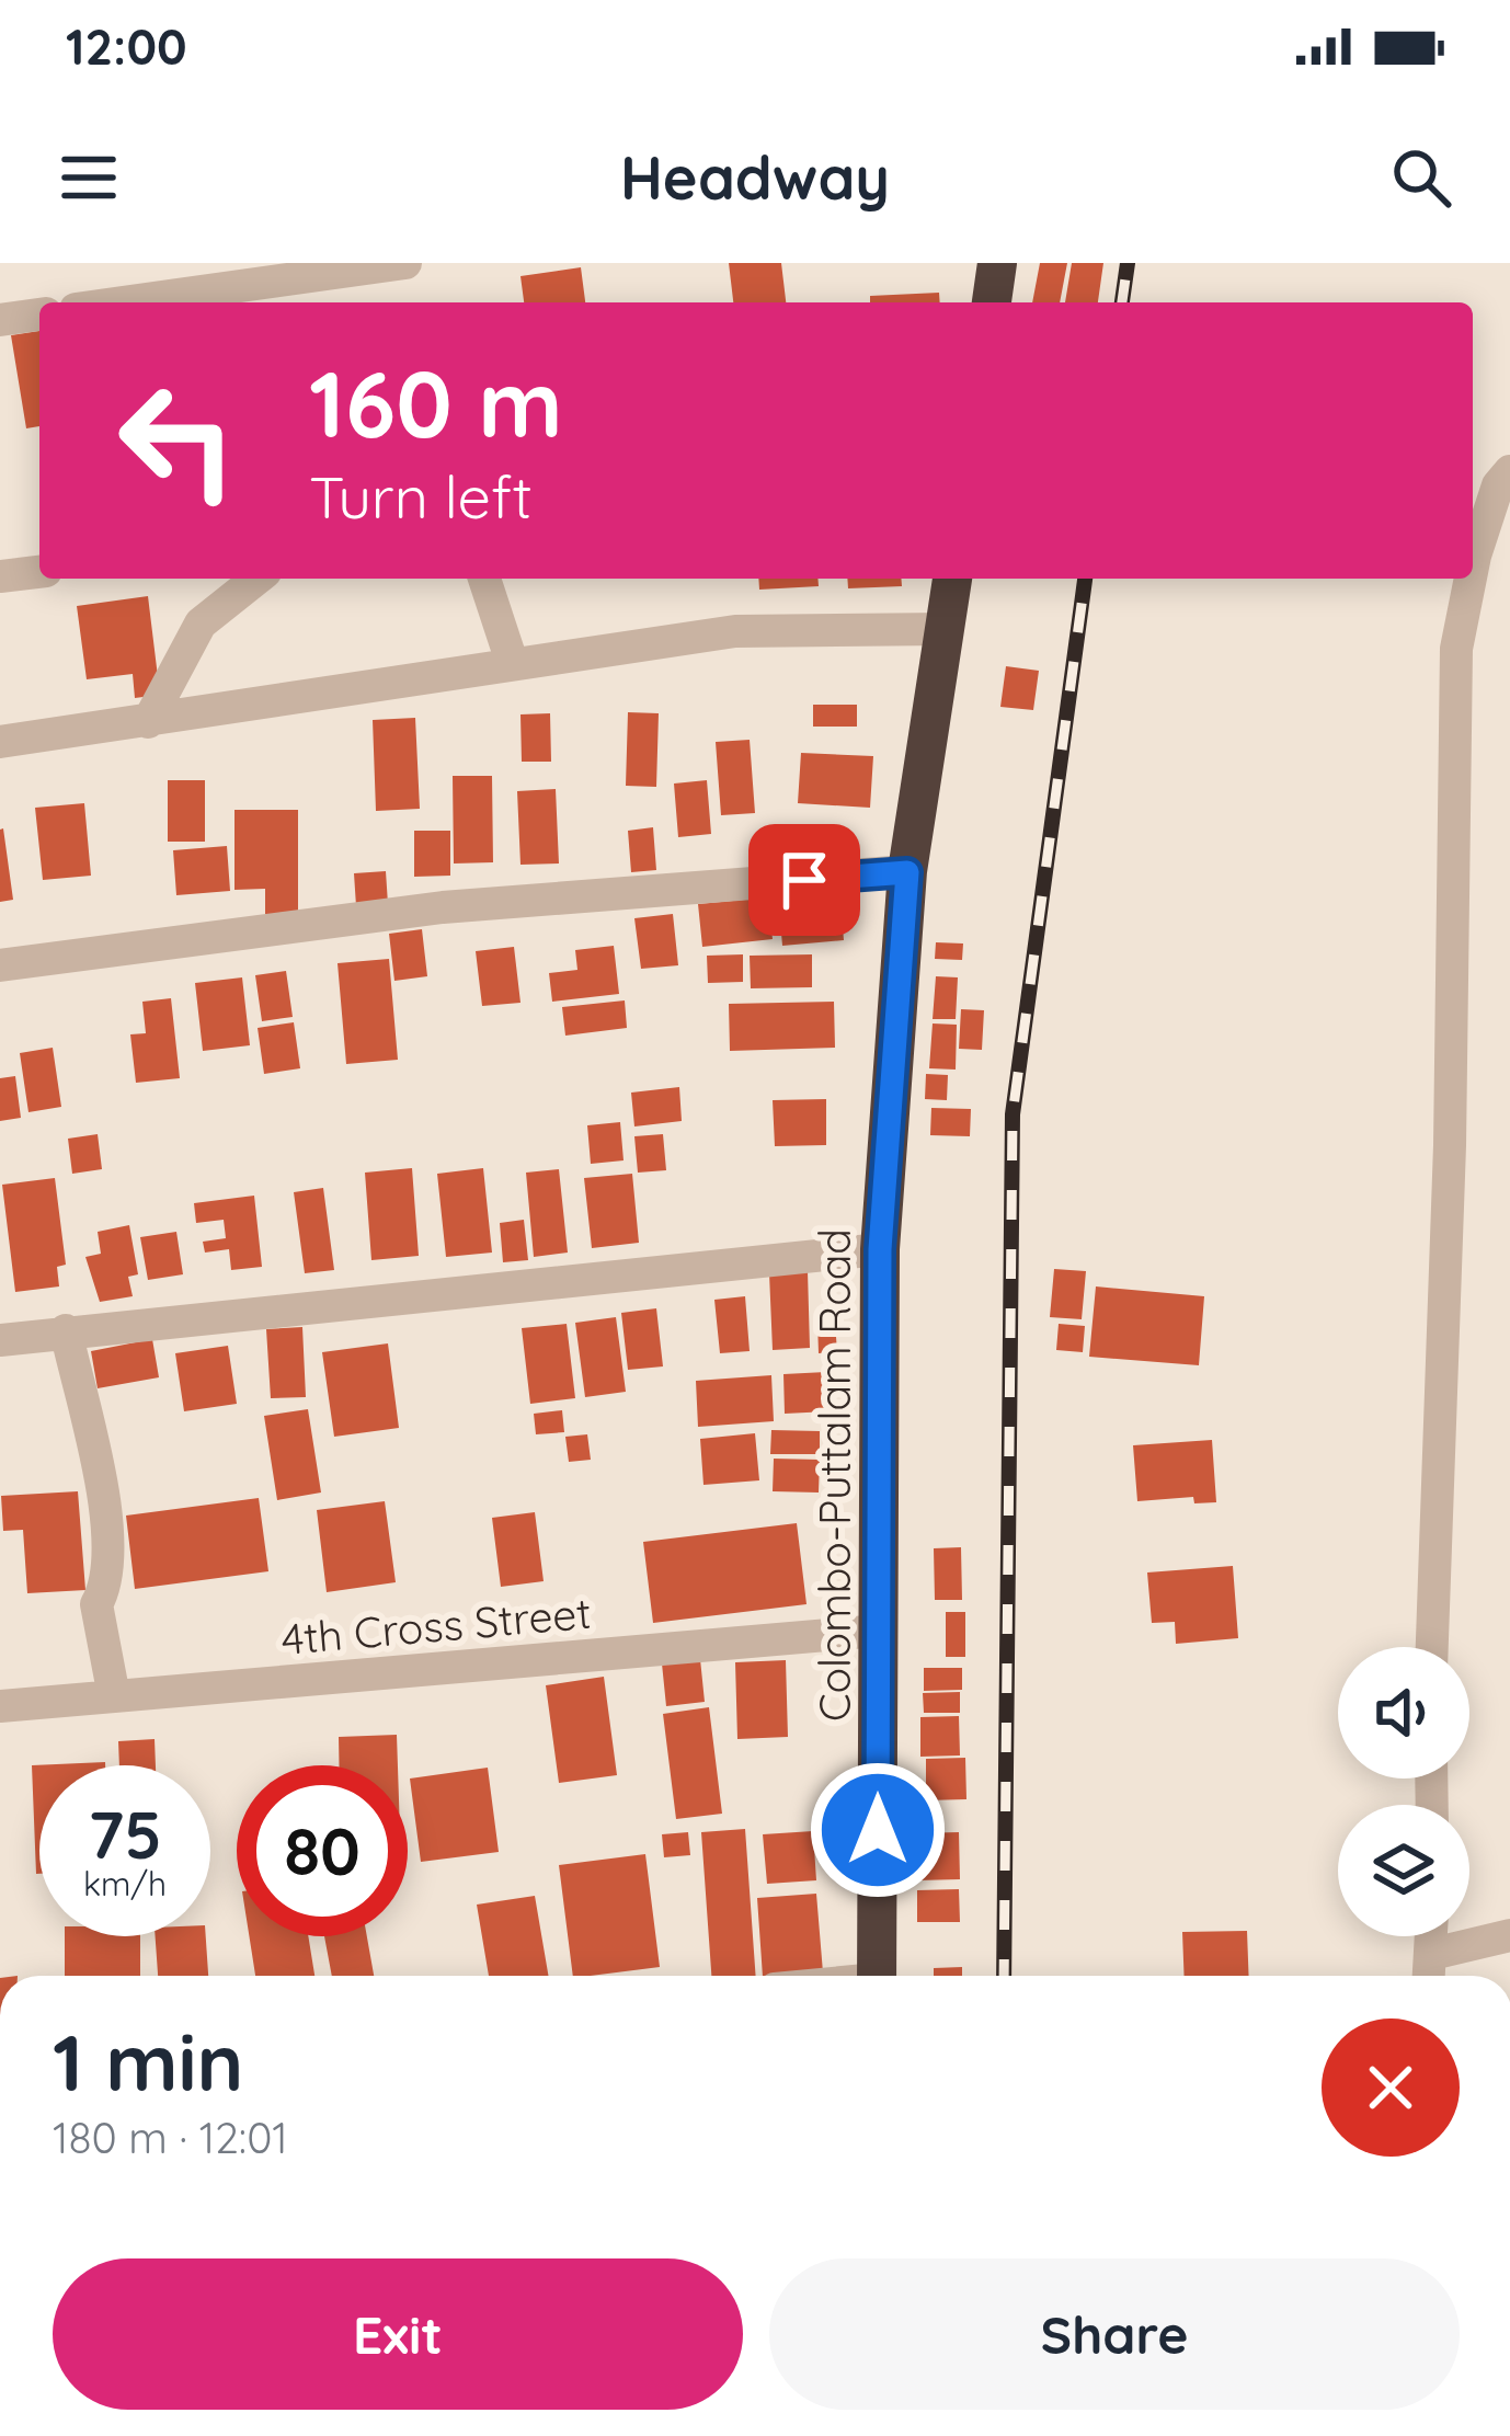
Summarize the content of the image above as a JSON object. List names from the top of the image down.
{
  "streets": {
    "highway": ["Colombo-Puttalam Road"],
    "street": ["4th Cross Street"]
  },
  "crossings": [
    ["Colombo-Puttalam Road", "4th Cross Street"]
  ],
  "page": {
    "status": "12:00",
    "header": "Headway",
    "turn": ["160 m", "Turn left"],
    "speed": "75 km/h",
    "limit": "80",
    "heading": ["1 min", "180 m · 12:01"],
    "buttons": ["Exit", "Share"]
  }
}
